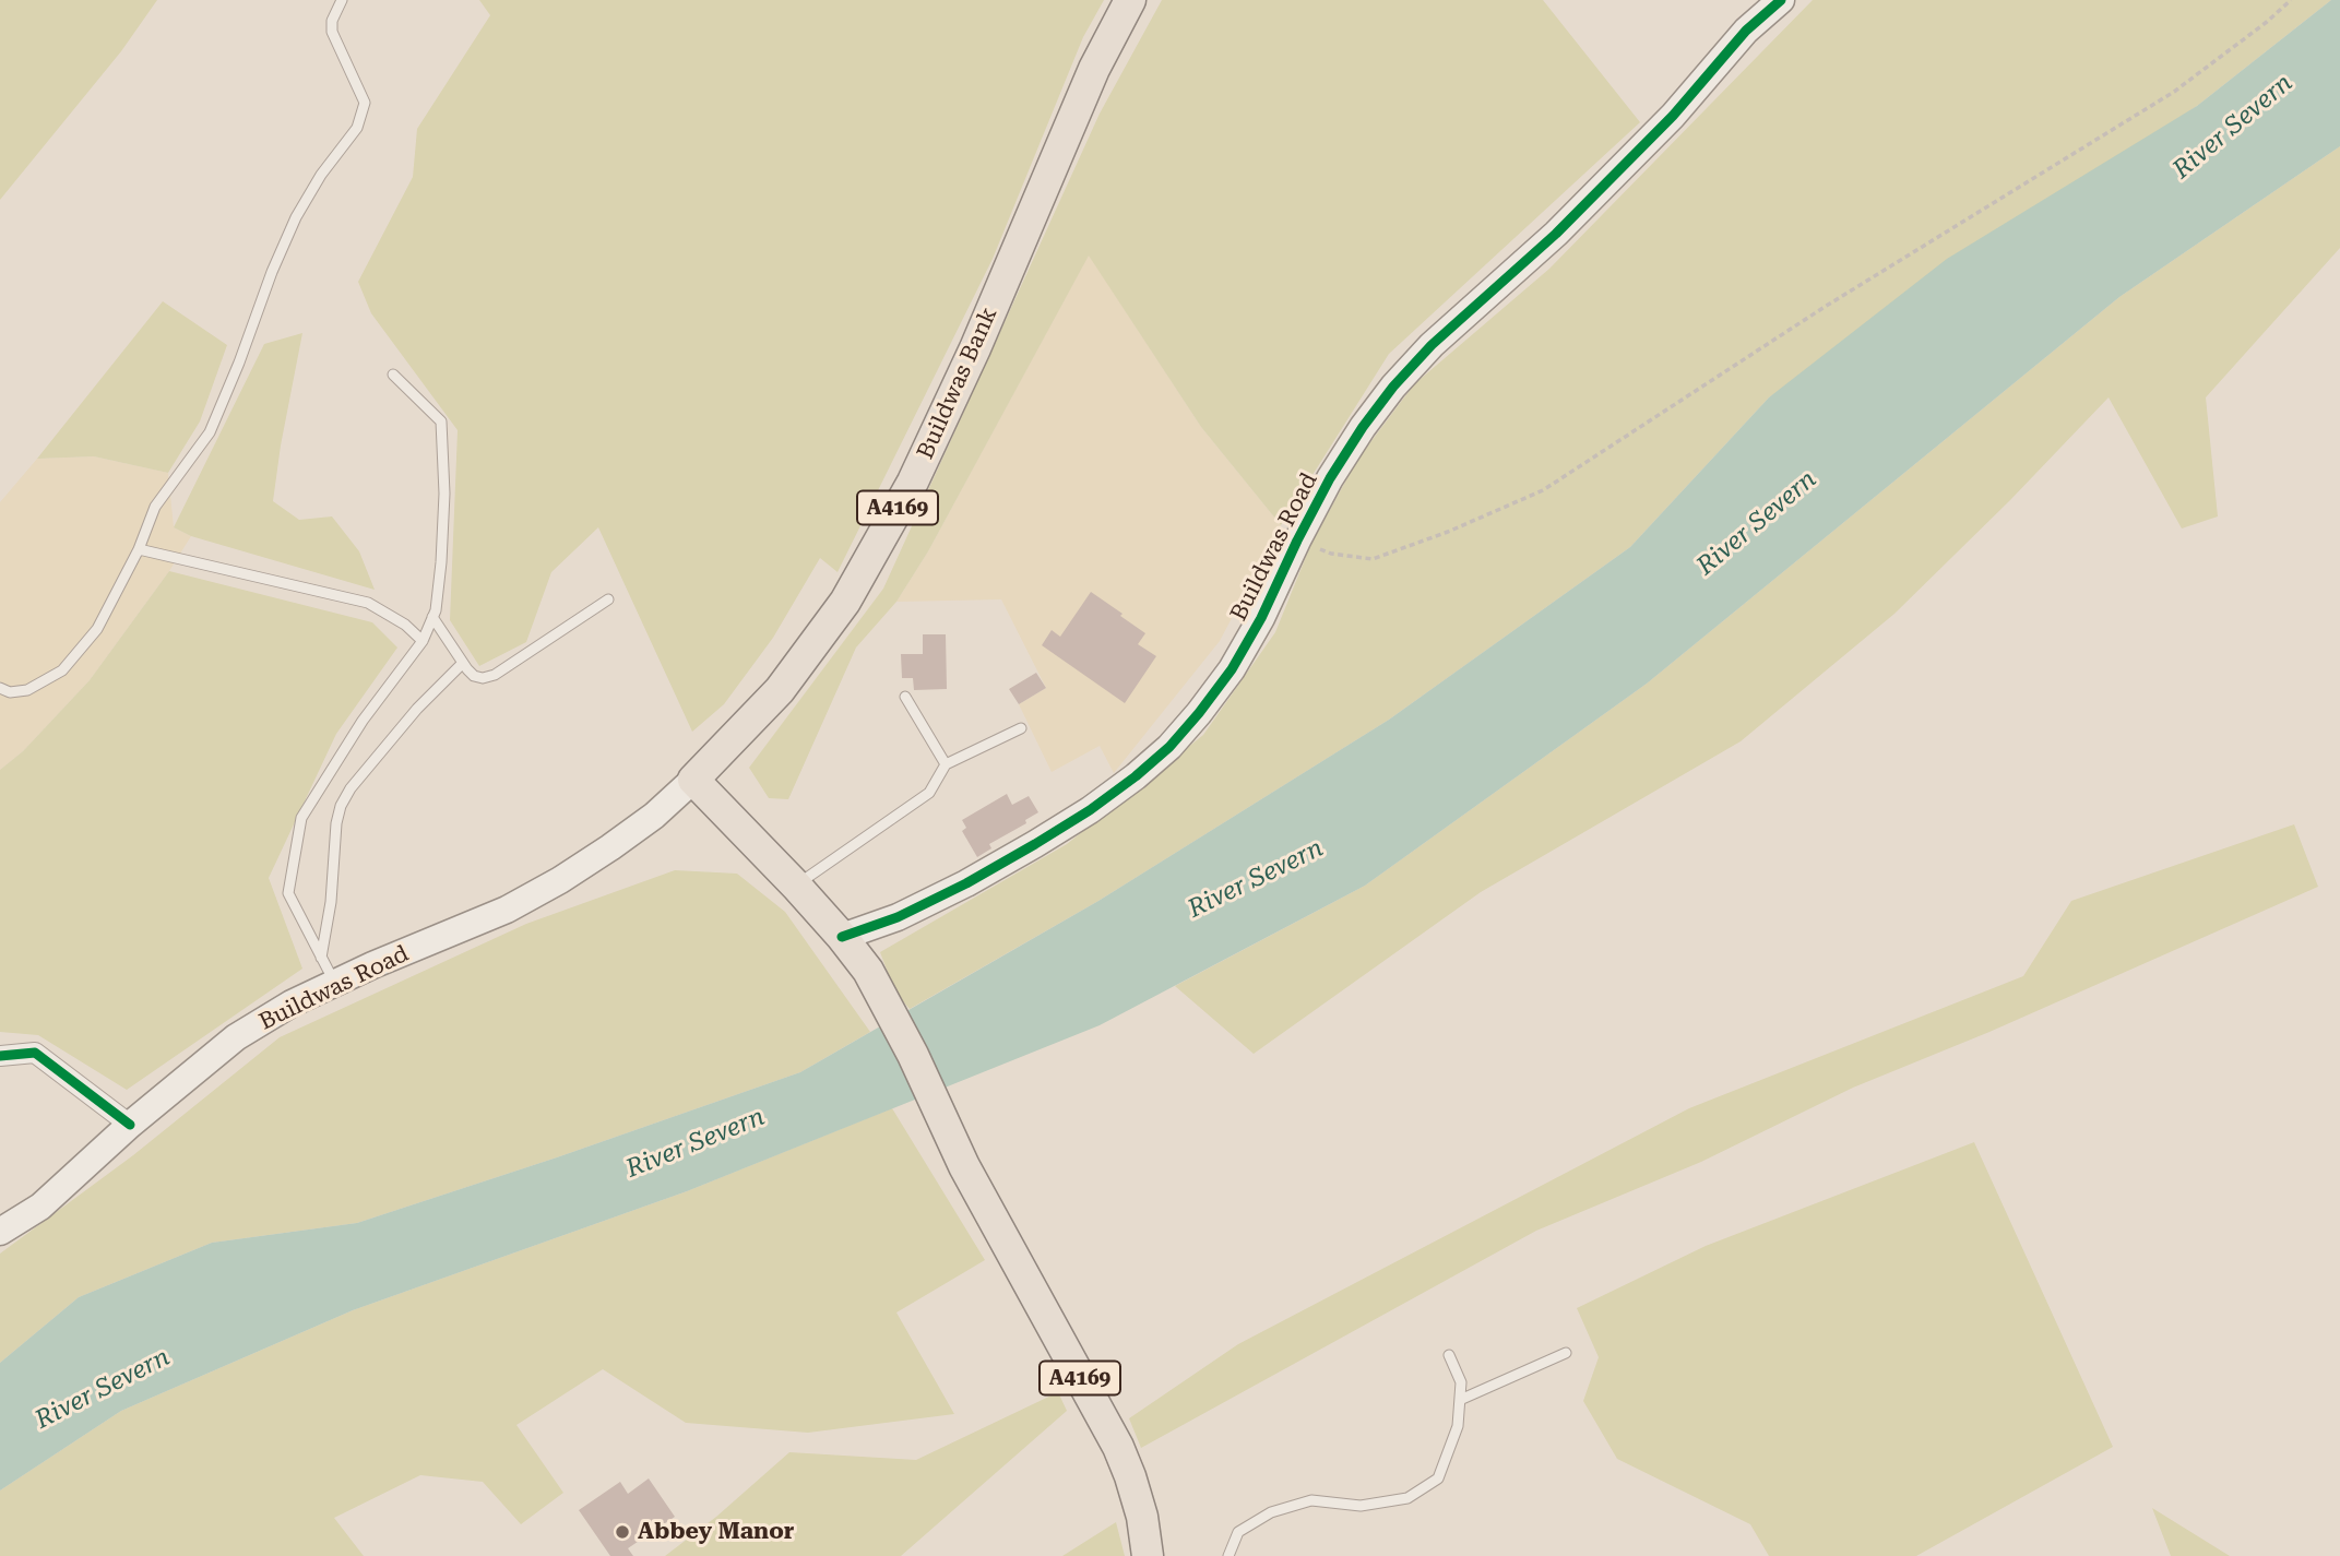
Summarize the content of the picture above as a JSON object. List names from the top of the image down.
{
  "streets": {
    "main road": ["Buildwas Bank", "A4169"],
    "street": ["Buildwas Road"]
  },
  "crossings": [
    ["Buildwas Bank", "Buildwas Road"],
    ["A4169", "Buildwas Road"]
  ],
  "water": ["River Severn"],
  "places": ["Abbey Manor"]
}
